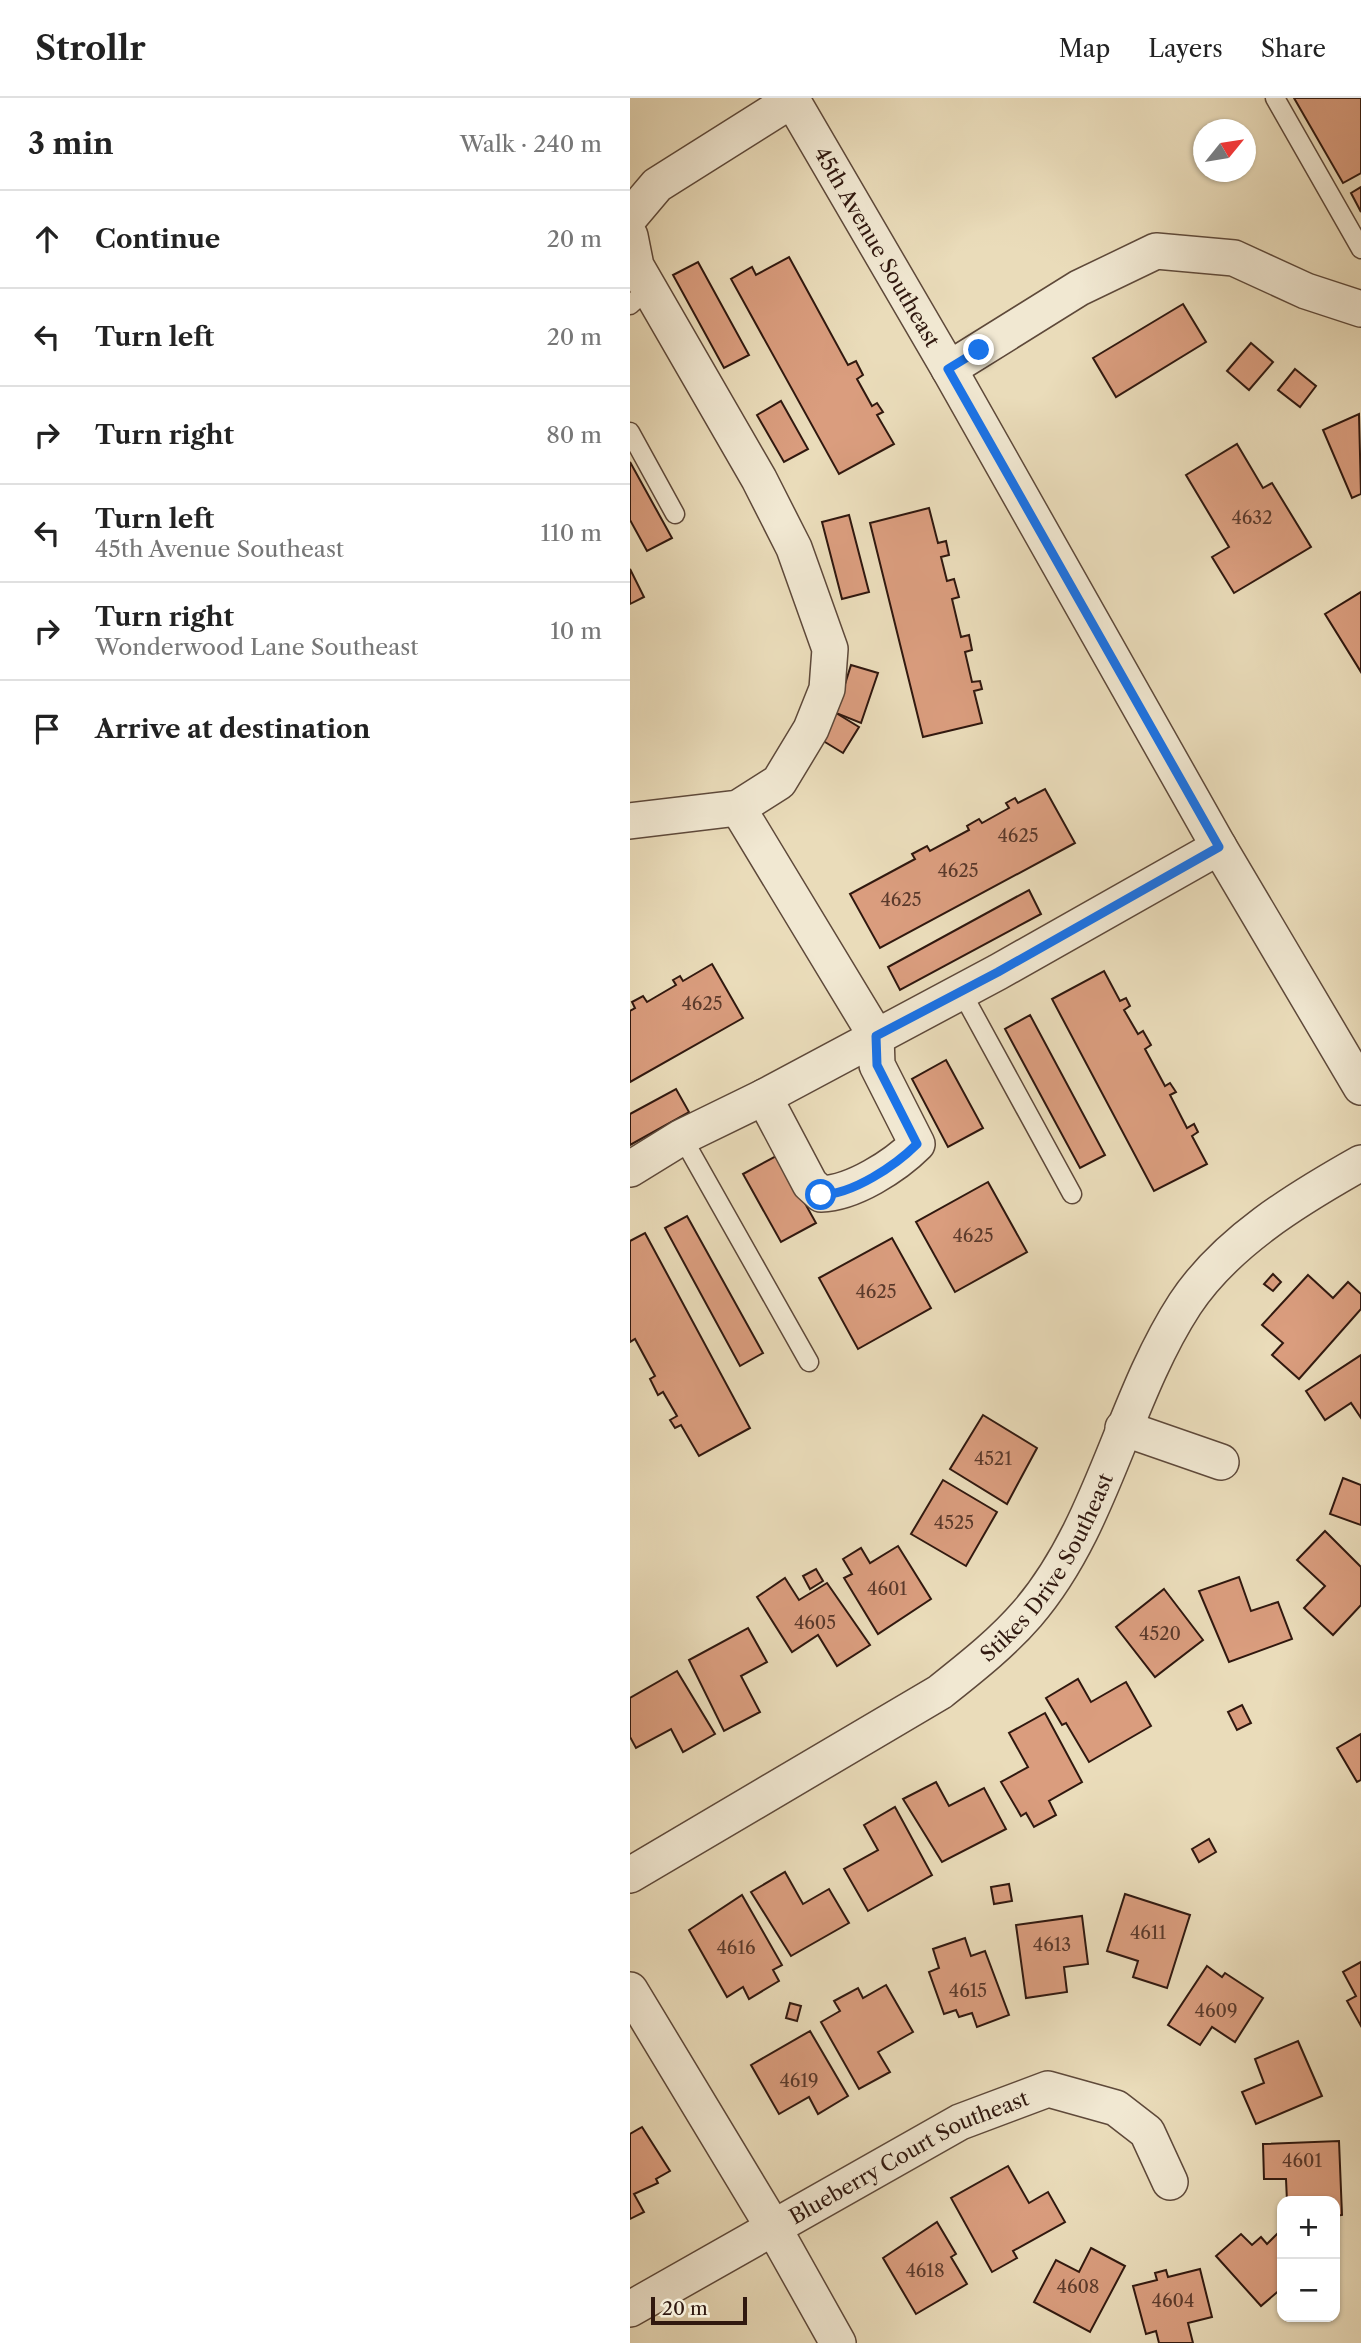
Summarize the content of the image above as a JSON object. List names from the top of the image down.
{
  "streets": {
    "street": ["45th Avenue Southeast", "Stikes Drive Southeast", "Blueberry Court Southeast"]
  },
  "house_numbers": [
    "4632",
    "4625",
    "4625",
    "4625",
    "4625",
    "4625",
    "4625",
    "4521",
    "4525",
    "4601",
    "4605",
    "4520",
    "4611",
    "4613",
    "4616",
    "4615",
    "4609",
    "4619",
    "4601",
    "4618",
    "4608",
    "4604"
  ],
  "scale_bar": "20 m",
  "north": "top right",
  "page": {
    "header": "Strollr",
    "nav": ["Map", "Layers", "Share"],
    "heading": ["3 min", "Walk · 240 m"],
    "list": [
      ["Continue", "20 m"],
      ["Turn left", "20 m"],
      ["Turn right", "80 m"],
      ["Turn left", "45th Avenue Southeast", "110 m"],
      ["Turn right", "Wonderwood Lane Southeast", "10 m"],
      "Arrive at destination"
    ],
    "map_buttons": ["+", "−"],
    "scale": "20 m"
  }
}
